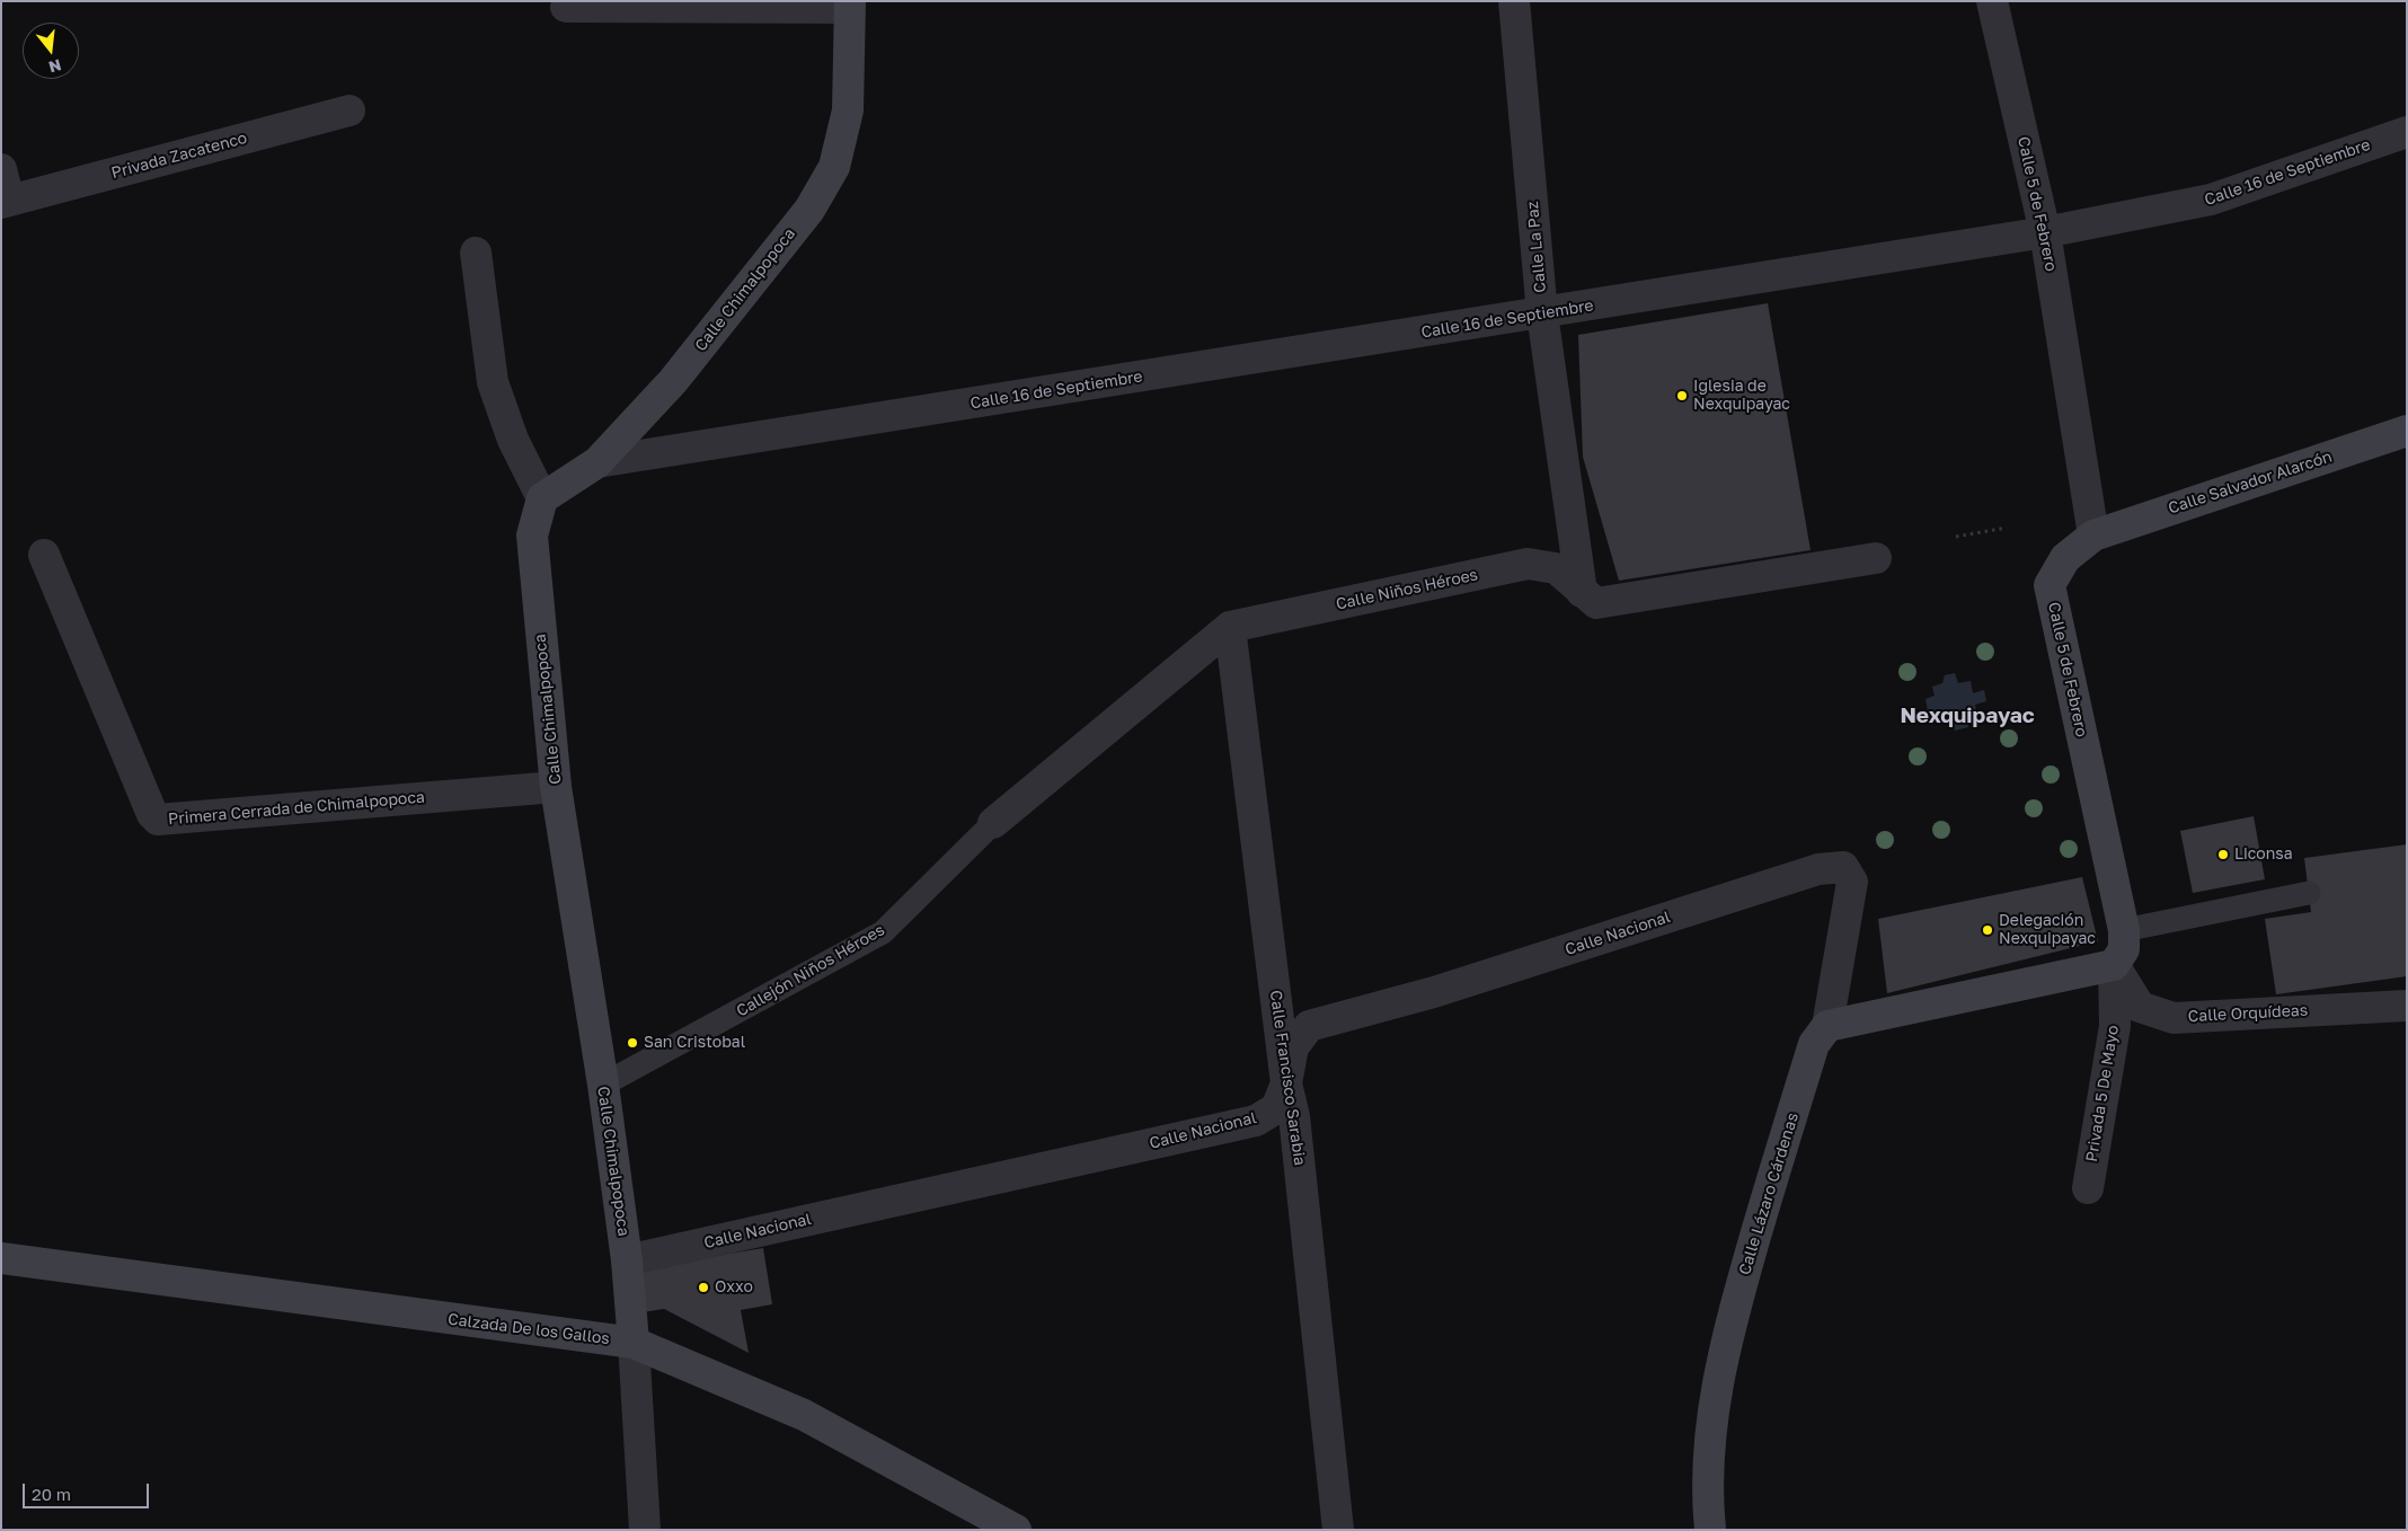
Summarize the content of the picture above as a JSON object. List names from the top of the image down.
{
  "streets": {
    "main road": [
      "Calle 5 de Febrero",
      "Calle Chimalpopoca",
      "Calle Salvador Alarcón",
      "Calle Lázaro Cárdenas",
      "Calzada De los Gallos"
    ],
    "street": [
      "Privada Zacatenco",
      "Calle 16 de Septiembre",
      "Calle La Paz",
      "Calle Niños Héroes",
      "Primera Cerrada de Chimalpopoca",
      "Calle Nacional",
      "Calle Orquídeas",
      "Calle Francisco Sarabia",
      "Privada 5 De Mayo"
    ],
    "lane": ["Callejón Niños Héroes"]
  },
  "crossings": [
    ["Calle 16 de Septiembre", "Calle 5 de Febrero"],
    ["Calle 16 de Septiembre", "Calle La Paz"],
    ["Calle 16 de Septiembre", "Calle Chimalpopoca"],
    ["Calle 5 de Febrero", "Calle Salvador Alarcón"],
    ["Calle 5 de Febrero", "Calle Orquídeas"],
    ["Calle 5 de Febrero", "Privada 5 De Mayo"],
    ["Calle La Paz", "Calle Niños Héroes"],
    ["Calle Chimalpopoca", "Primera Cerrada de Chimalpopoca"],
    ["Calle Chimalpopoca", "Calle Nacional"],
    ["Calle Chimalpopoca", "Callejón Niños Héroes"],
    ["Calle Chimalpopoca", "Calzada De los Gallos"],
    ["Calle Niños Héroes", "Callejón Niños Héroes"],
    ["Calle Niños Héroes", "Calle Francisco Sarabia"],
    ["Calle Nacional", "Calle Francisco Sarabia"],
    ["Calle Nacional", "Calle Lázaro Cárdenas"],
    ["Calle Orquídeas", "Privada 5 De Mayo"]
  ],
  "districts": ["Nexquipayac"],
  "places": [
    "Iglesia de Nexquipayac",
    "Liconsa",
    "Delegación Nexquipayac",
    "San Cristobal",
    "Oxxo"
  ],
  "scale_bar": "20 m",
  "north": "bottom"
}
